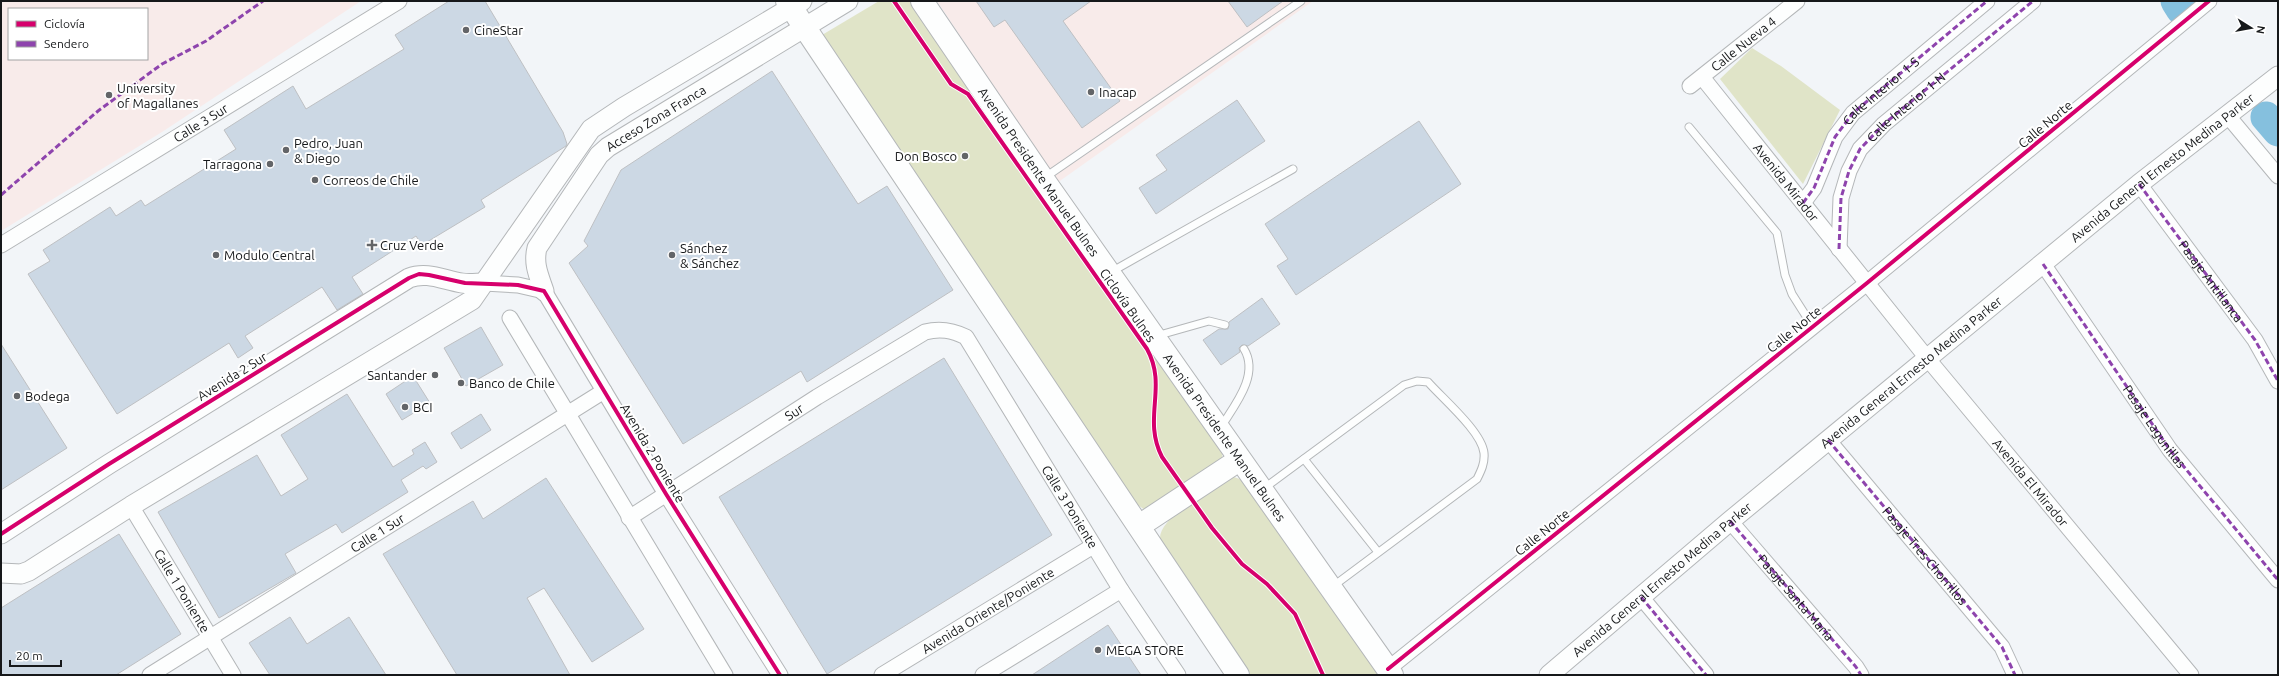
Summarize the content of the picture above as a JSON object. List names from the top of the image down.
{
  "streets": {
    "main road": ["Avenida Presidente Manuel Bulnes"],
    "street": [
      "Calle Nueva 4",
      "Calle Interior 1-S",
      "Calle Interior 1-N",
      "Acceso Zona Franca",
      "Calle 3 Sur",
      "Calle Norte",
      "Avenida General Ernesto Medina Parker",
      "Avenida Mirador",
      "Pasaje Antillanca",
      "Avenida 2 Sur",
      "Sur",
      "Pasaje Lagunillas",
      "Avenida 2 Poniente",
      "Avenida El Mirador",
      "Calle 3 Poniente",
      "Calle 1 Sur",
      "Pasaje Tres Chorrillos",
      "Calle 1 Poniente",
      "Pasaje Santa María",
      "Avenida Oriente/Poniente"
    ],
    "cycle path": ["Ciclovía Bulnes"]
  },
  "crossings": [
    ["Calle Nueva 4", "Avenida Mirador"],
    ["Calle Interior 1-S", "Avenida Mirador"],
    ["Calle Interior 1-N", "Avenida Mirador"],
    ["Acceso Zona Franca", "Avenida 2 Sur"],
    ["Acceso Zona Franca", "Avenida 2 Poniente"],
    ["Calle Norte", "Avenida Presidente Manuel Bulnes"],
    ["Calle Norte", "Avenida Mirador"],
    ["Calle Norte", "Avenida El Mirador"],
    ["Avenida General Ernesto Medina Parker", "Pasaje Antillanca"],
    ["Avenida General Ernesto Medina Parker", "Pasaje Lagunillas"],
    ["Avenida General Ernesto Medina Parker", "Avenida El Mirador"],
    ["Avenida General Ernesto Medina Parker", "Pasaje Tres Chorrillos"],
    ["Avenida General Ernesto Medina Parker", "Pasaje Santa María"],
    ["Avenida Mirador", "Avenida El Mirador"],
    ["Sur", "Avenida 2 Poniente"],
    ["Sur", "Calle 3 Poniente"],
    ["Avenida 2 Poniente", "Calle 1 Sur"],
    ["Calle 3 Poniente", "Avenida Oriente/Poniente"],
    ["Calle 1 Sur", "Calle 1 Poniente"]
  ],
  "places": {
    "other": [
      "CineStar",
      "Inacap",
      "University of Magallanes",
      "Pedro, Juan & Diego",
      "Don Bosco",
      "Tarragona",
      "Correos de Chile",
      "Modulo Central",
      "Sánchez & Sánchez",
      "Santander",
      "Banco de Chile",
      "Bodega",
      "BCI",
      "MEGA STORE"
    ],
    "health": ["Cruz Verde"]
  },
  "legend": ["Ciclovía", "Sendero"],
  "scale_bar": "20 m",
  "north": "right"
}
